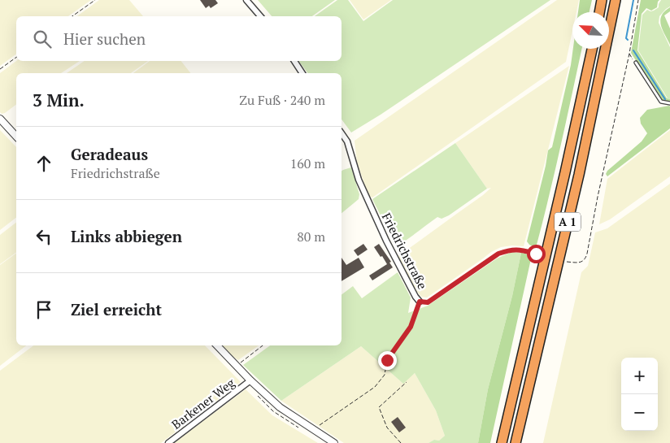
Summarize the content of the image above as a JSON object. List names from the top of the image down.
{
  "streets": {
    "highway": ["A 1"],
    "street": ["Friedrichstraße", "Barkener Weg"]
  },
  "north": "top left",
  "page": {
    "search": "Hier suchen",
    "heading": ["3 Min.", "Zu Fuß · 240 m"],
    "list": [
      ["Geradeaus", "Friedrichstraße", "160 m"],
      ["Links abbiegen", "80 m"],
      "Ziel erreicht"
    ],
    "map_buttons": ["+", "−"]
  }
}
